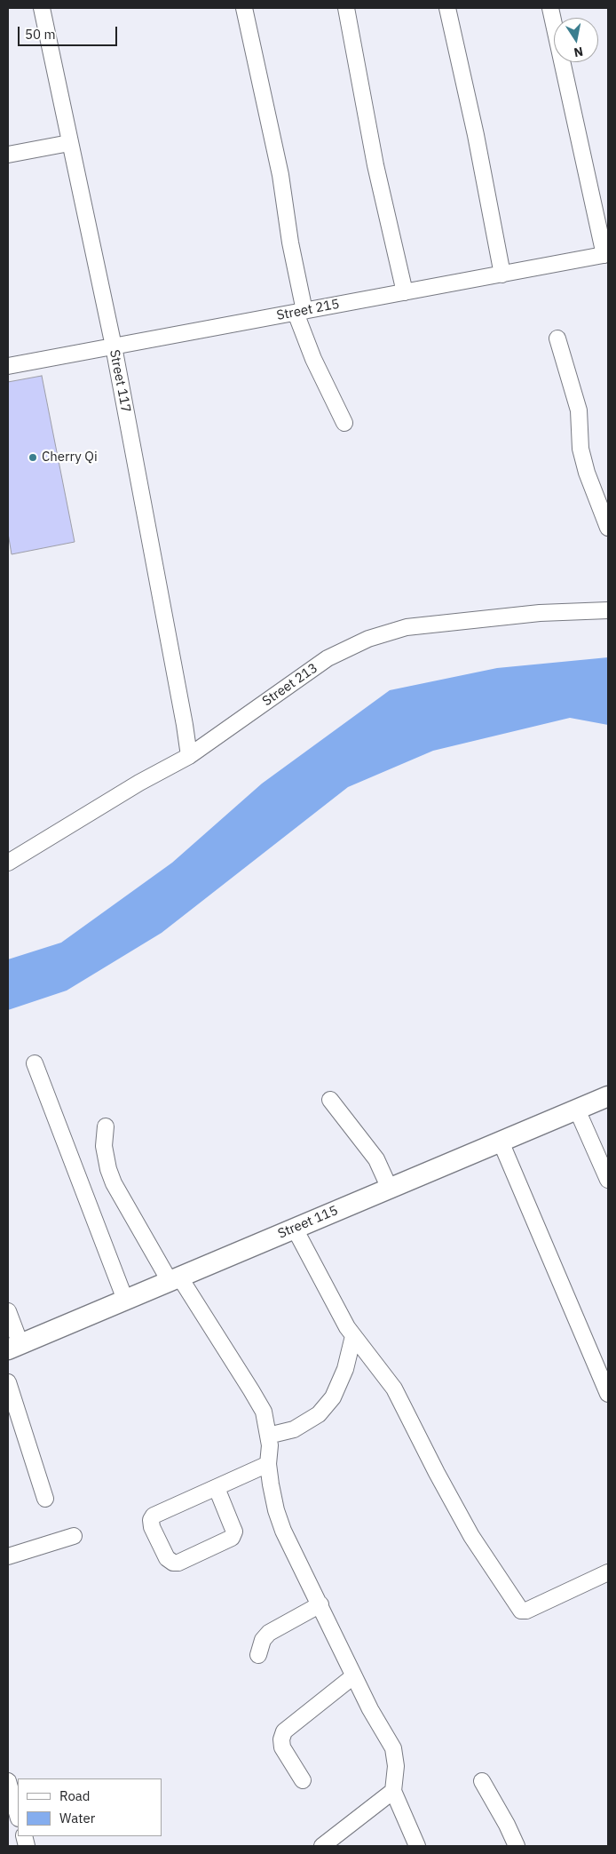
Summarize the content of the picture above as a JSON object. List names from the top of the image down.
{
  "streets": {
    "main road": ["Street 115"],
    "street": ["Street 215", "Street 117", "Street 213"]
  },
  "crossings": [
    ["Street 215", "Street 117"],
    ["Street 117", "Street 213"]
  ],
  "places": ["Cherry Qi"],
  "legend": ["Road", "Water"],
  "scale_bar": "50 m",
  "north": "bottom"
}
